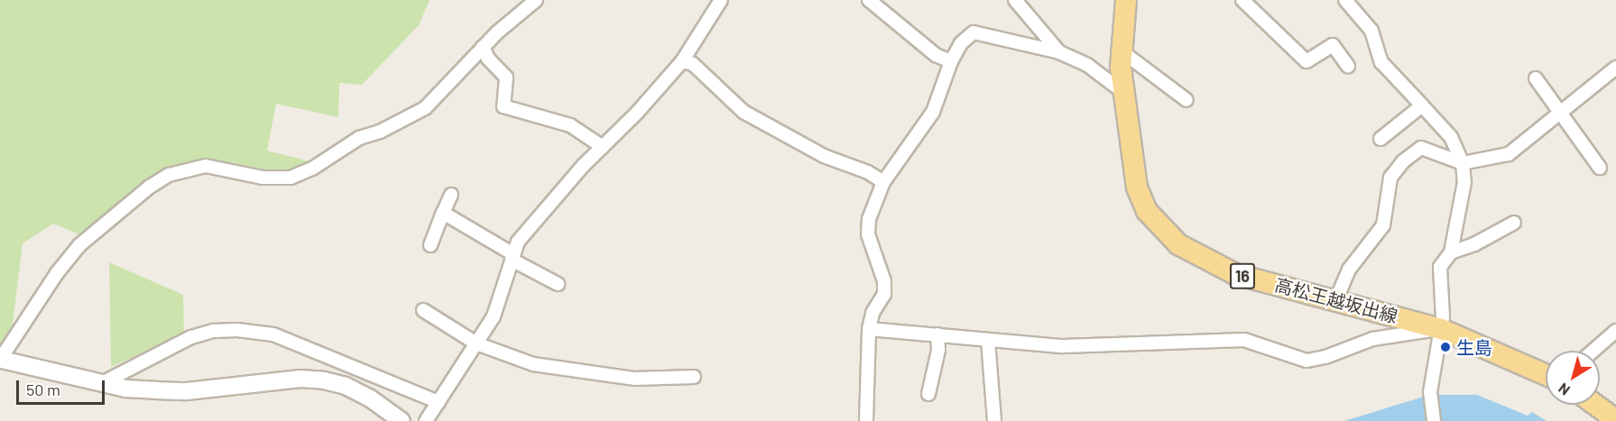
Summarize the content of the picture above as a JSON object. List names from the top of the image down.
{
  "streets": {
    "main road": ["16", "高松王越坂出線"]
  },
  "places": ["生島"],
  "scale_bar": "50 m",
  "north": "bottom left"
}
